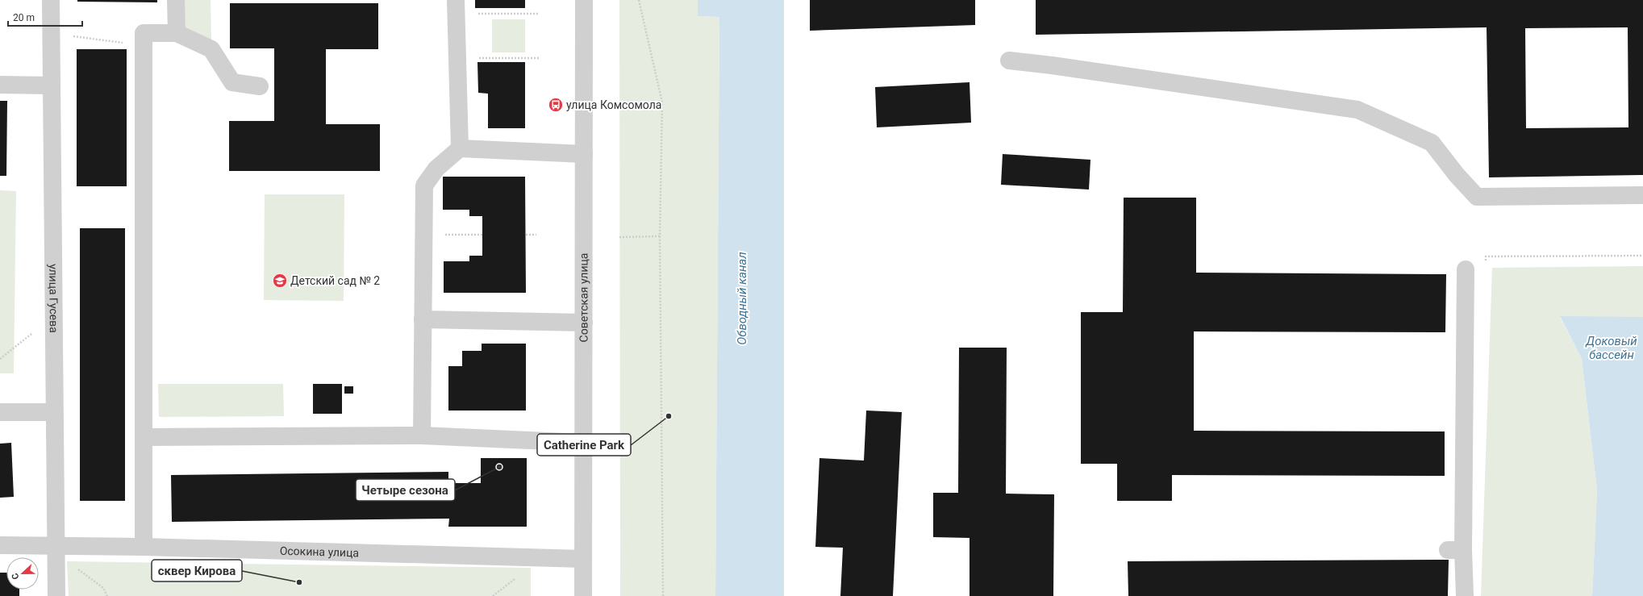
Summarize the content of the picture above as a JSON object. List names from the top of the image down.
{
  "streets": {
    "street": ["Советская улица", "улица Гусева", "Осокина улица"]
  },
  "crossings": [
    ["Советская улица", "Осокина улица"],
    ["улица Гусева", "Осокина улица"]
  ],
  "water": ["Обводный канал", "Доковый бассейн"],
  "places": {
    "bus stop": ["улица Комсомола"],
    "school or university": ["Детский сад № 2"],
    "other": ["Catherine Park", "Четыре сезона", "сквер Кирова"]
  },
  "scale_bar": "20 m",
  "north": "left"
}
